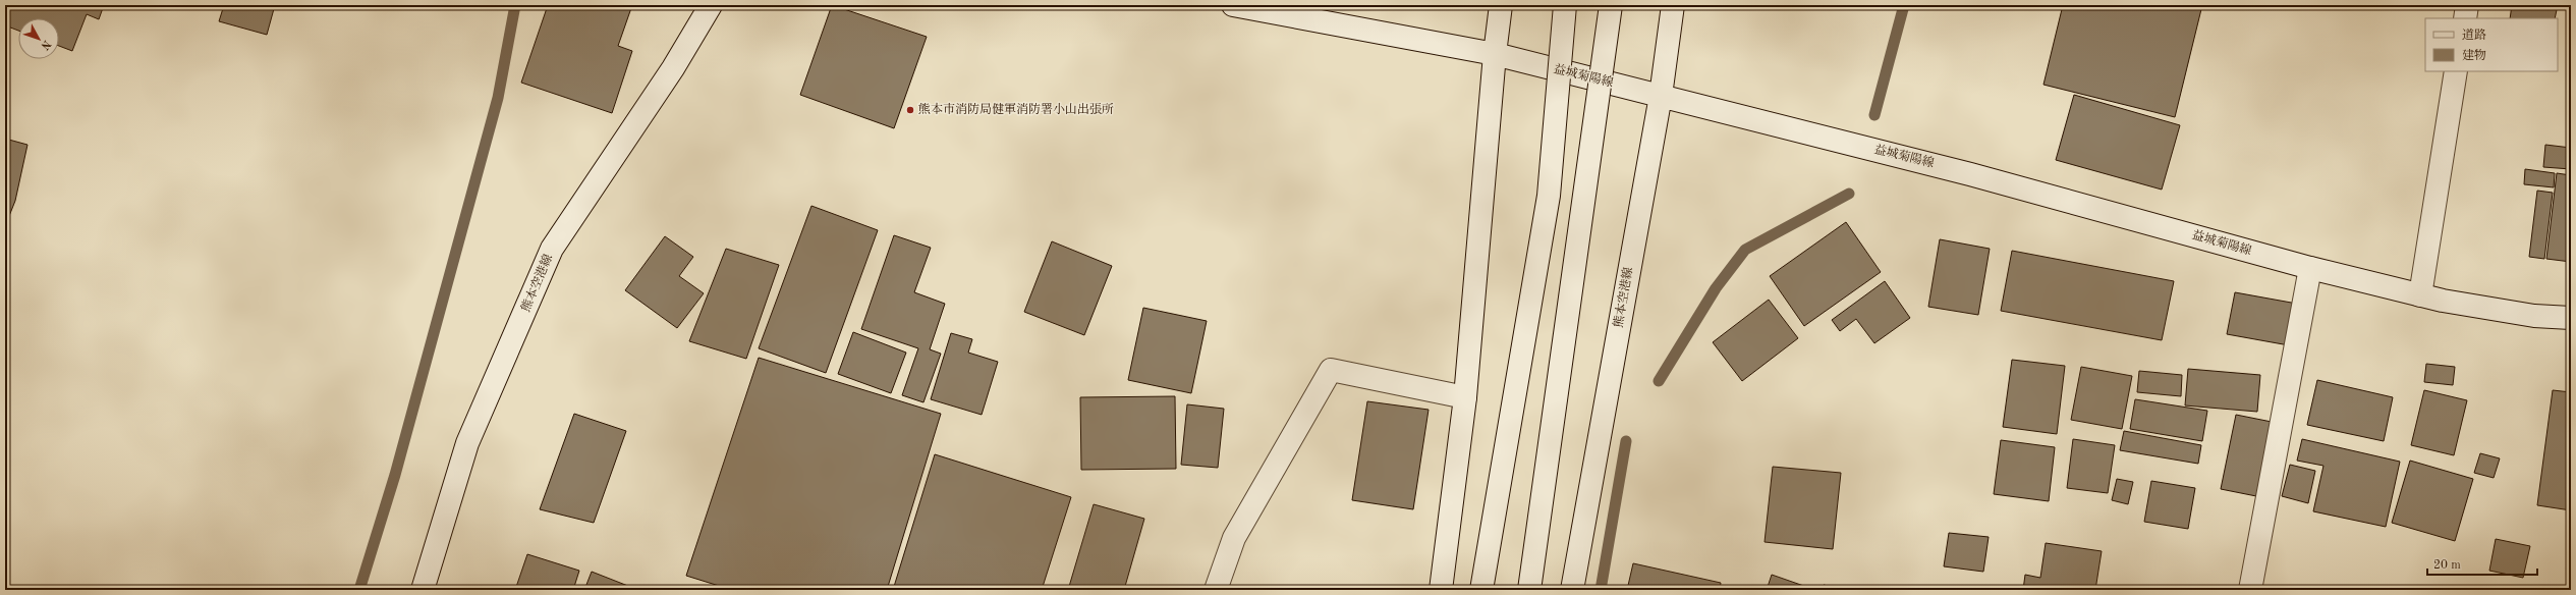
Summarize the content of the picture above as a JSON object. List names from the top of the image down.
{
  "streets": {
    "main road": ["益城菊陽線", "熊本空港線"]
  },
  "crossings": [
    ["益城菊陽線", "熊本空港線"]
  ],
  "places": ["熊本市消防局健軍消防署小山出張所"],
  "legend": ["道路", "建物"],
  "scale_bar": "20 m",
  "north": "bottom right"
}
